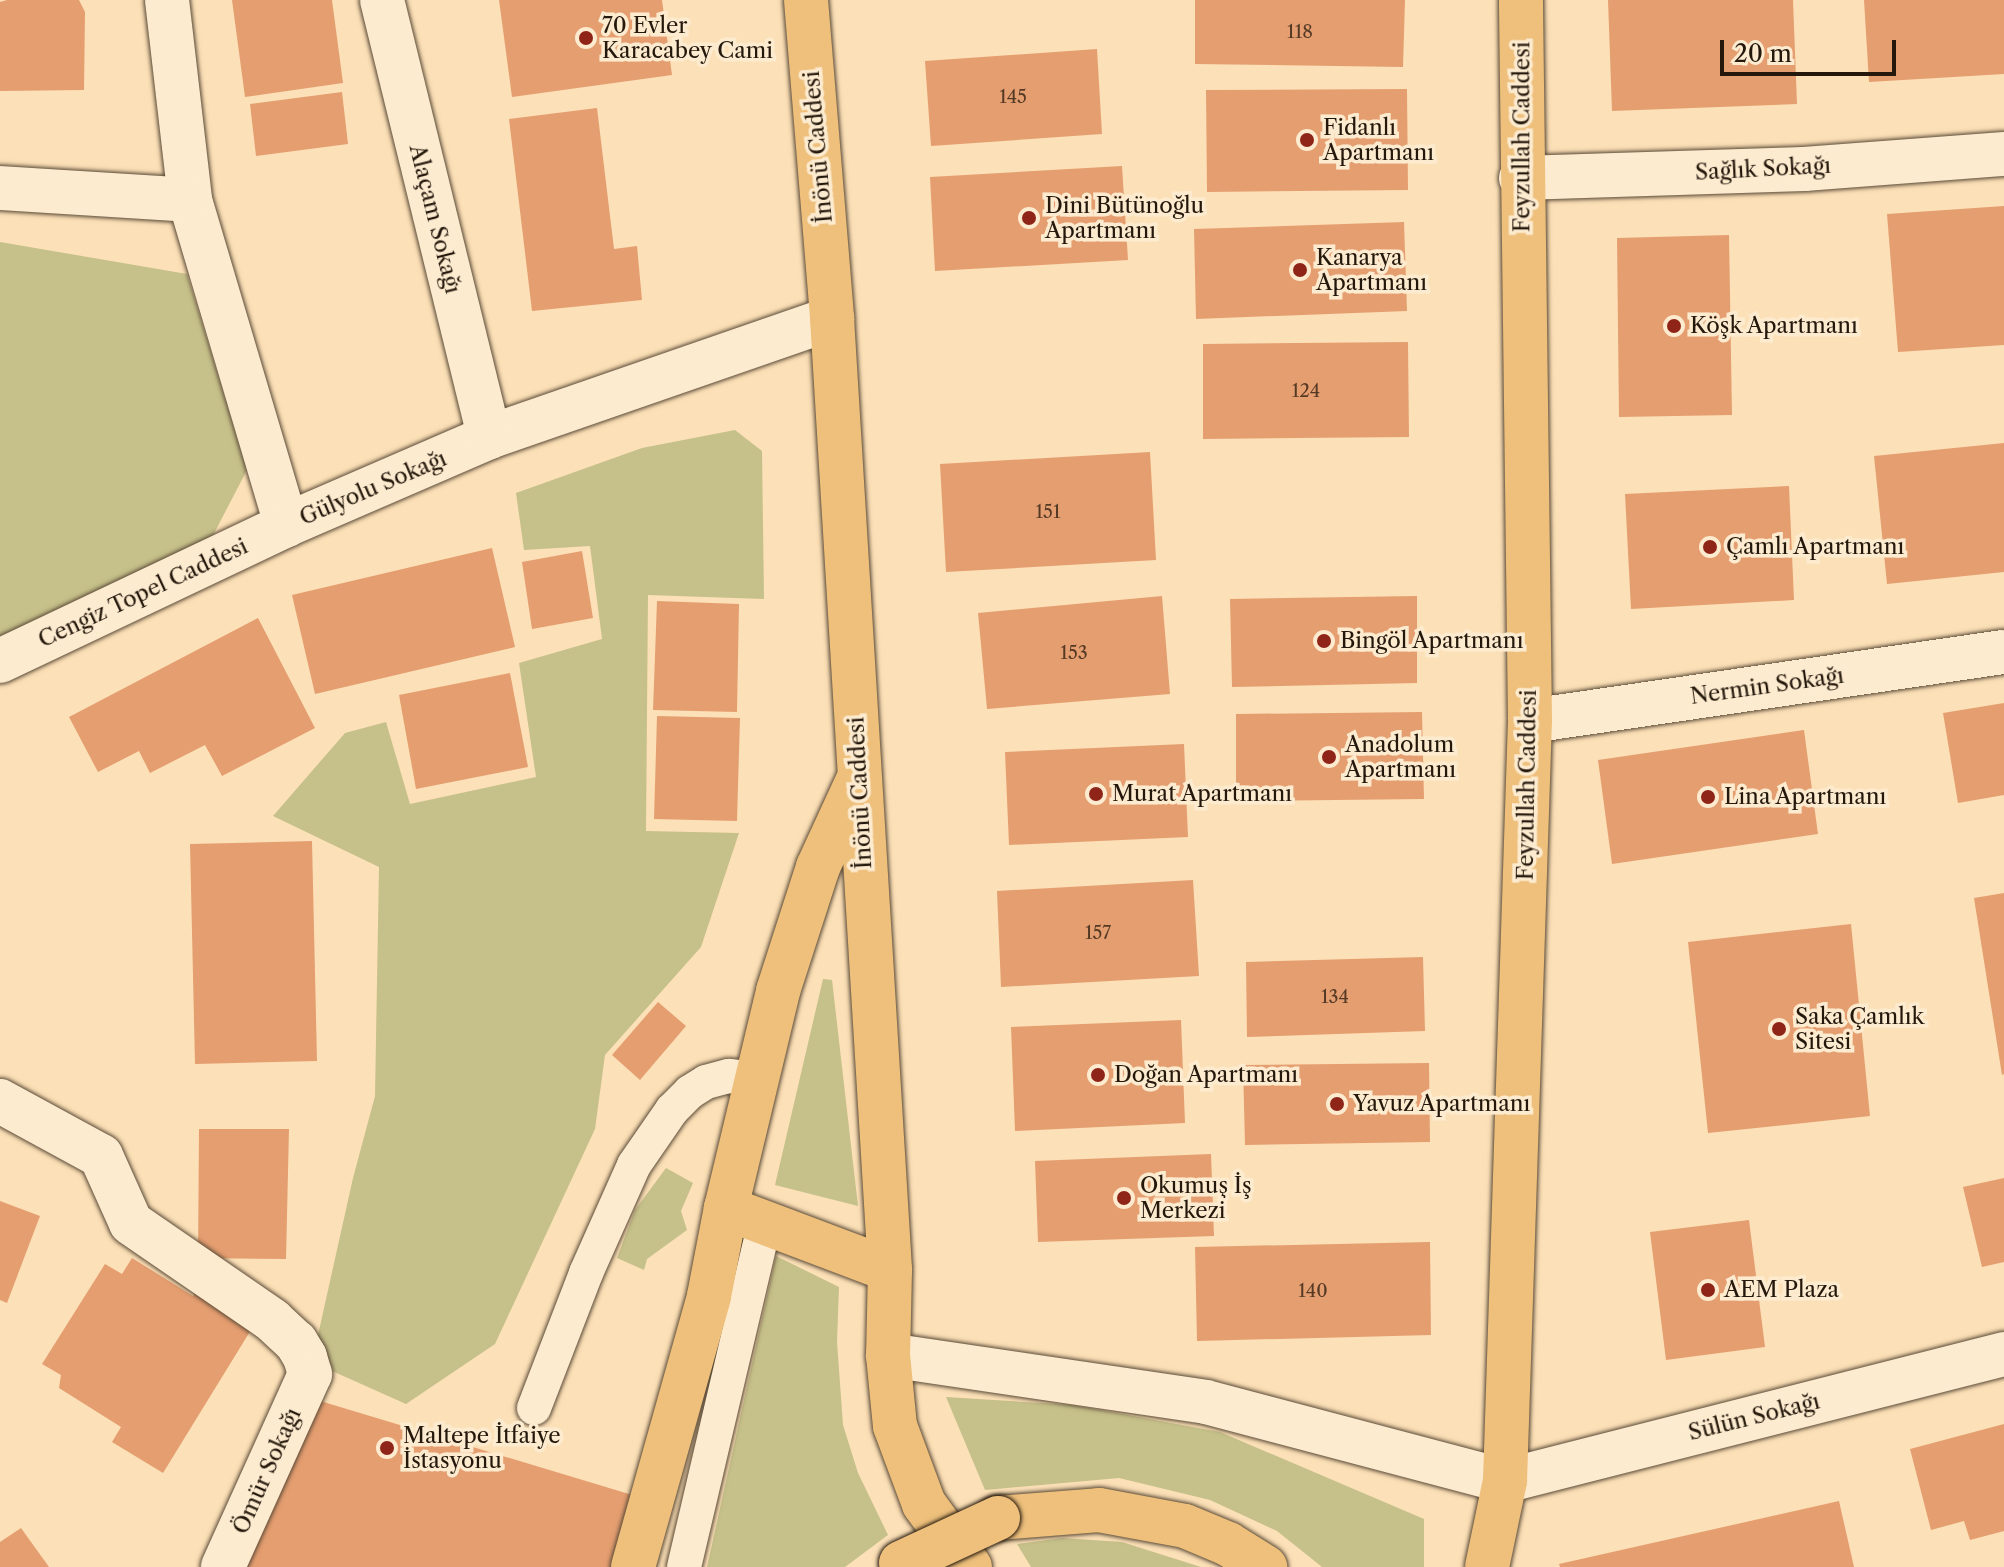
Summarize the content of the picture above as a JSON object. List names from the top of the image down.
{
  "streets": {
    "main road": ["Feyzullah Caddesi", "İnönü Caddesi"],
    "street": [
      "Sağlık Sokağı",
      "Alaçam Sokağı",
      "Gülyolu Sokağı",
      "Cengiz Topel Caddesi",
      "Nermin Sokağı",
      "Sülün Sokağı",
      "Ömür Sokağı"
    ]
  },
  "crossings": [
    ["Feyzullah Caddesi", "Sağlık Sokağı"],
    ["Feyzullah Caddesi", "Nermin Sokağı"],
    ["Feyzullah Caddesi", "Sülün Sokağı"],
    ["İnönü Caddesi", "Gülyolu Sokağı"],
    ["Alaçam Sokağı", "Gülyolu Sokağı"],
    ["Gülyolu Sokağı", "Cengiz Topel Caddesi"]
  ],
  "places": [
    "70 Evler Karacabey Cami",
    "Fidanlı Apartmanı",
    "Dini Bütünoğlu Apartmanı",
    "Kanarya Apartmanı",
    "Köşk Apartmanı",
    "Çamlı Apartmanı",
    "Bingöl Apartmanı",
    "Anadolum Apartmanı",
    "Murat Apartmanı",
    "Lina Apartmanı",
    "Saka Çamlık Sitesi",
    "Doğan Apartmanı",
    "Yavuz Apartmanı",
    "Okumuş İş Merkezi",
    "AEM Plaza",
    "Maltepe İtfaiye İstasyonu"
  ],
  "house_numbers": [
    "118",
    "145",
    "124",
    "151",
    "153",
    "157",
    "134",
    "140"
  ],
  "scale_bar": "20 m"
}
